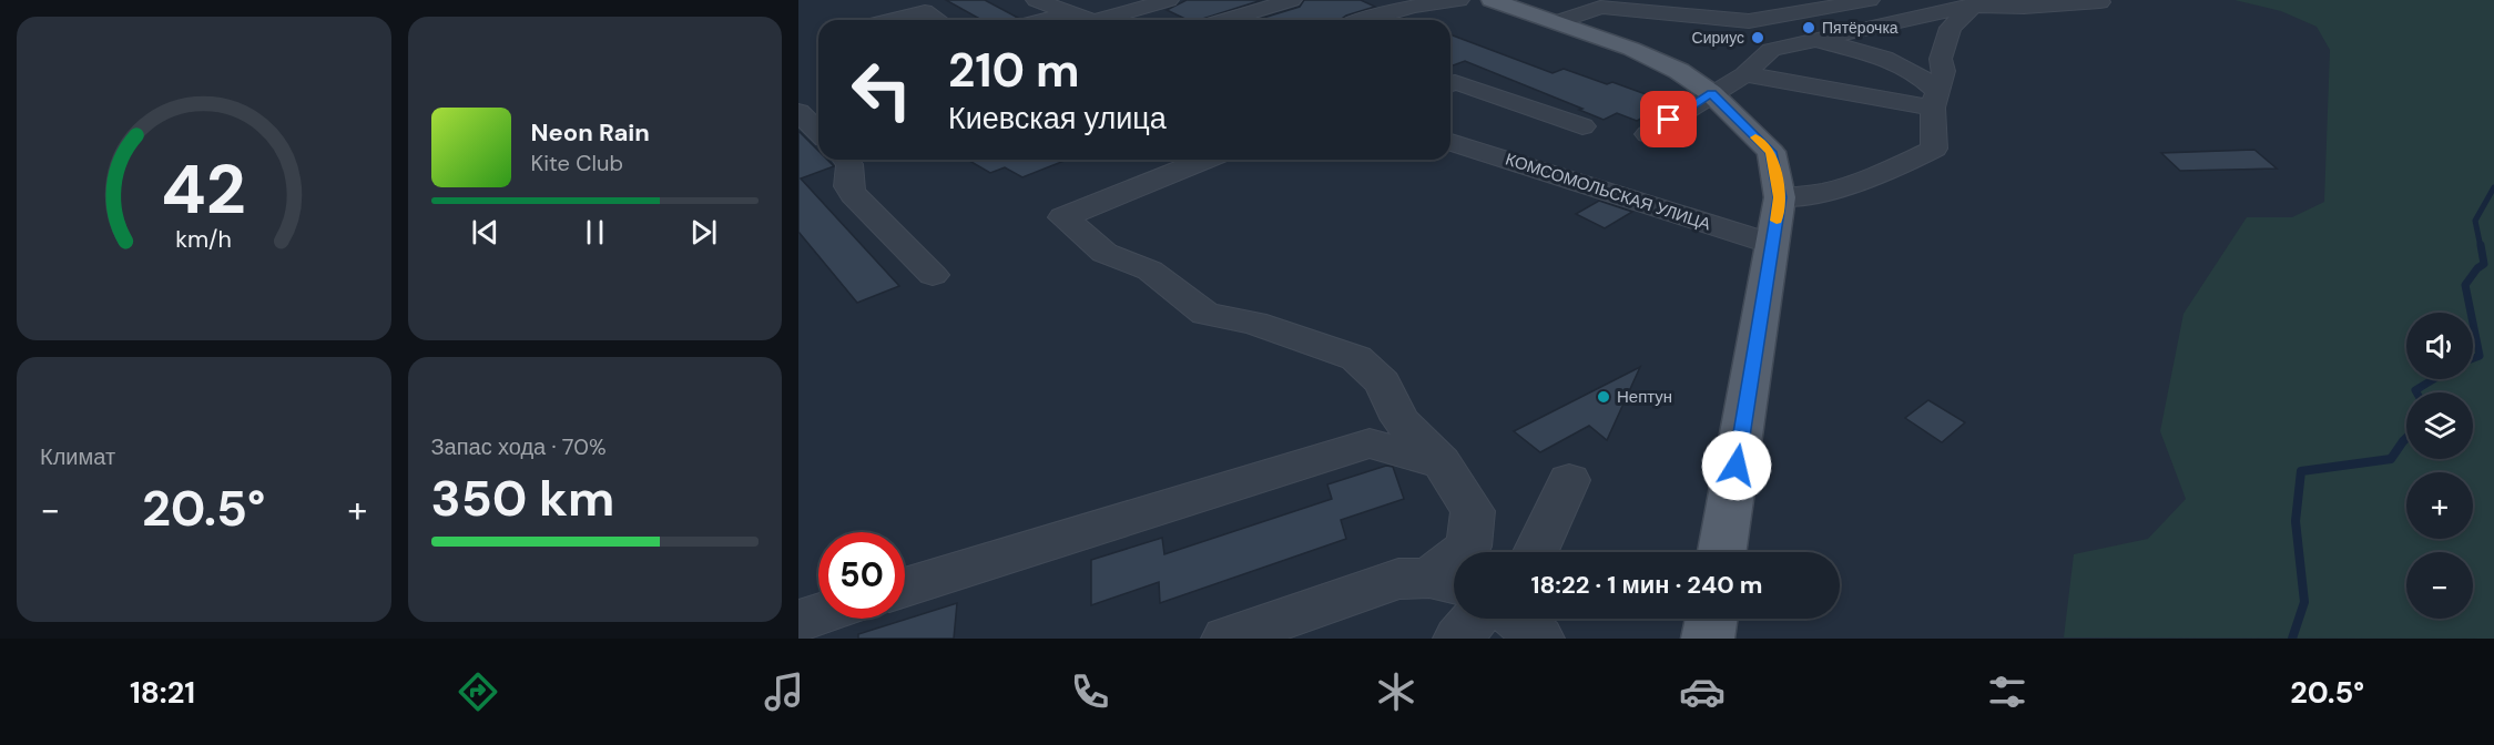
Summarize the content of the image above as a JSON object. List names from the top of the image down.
{
  "streets": {
    "street": ["КОМСОМОЛЬСКАЯ УЛИЦА"]
  },
  "places": ["Пятёрочка", "Сириус", "Нептун"],
  "page": {
    "turn": ["210 m", "Киевская улица"],
    "song": ["Neon Rain", "Kite Club"],
    "map_buttons": ["+", "−"],
    "tile": [
      "Климат",
      ["Запас хода · 70%", "350 km"]
    ],
    "heat": ["−", "20.5°", "+"],
    "limit": "50",
    "trip": "18:22 · 1 мин · 240 m",
    "tabs": ["18:21", "20.5°"],
    "gauge": ["42", "km/h"]
  }
}
